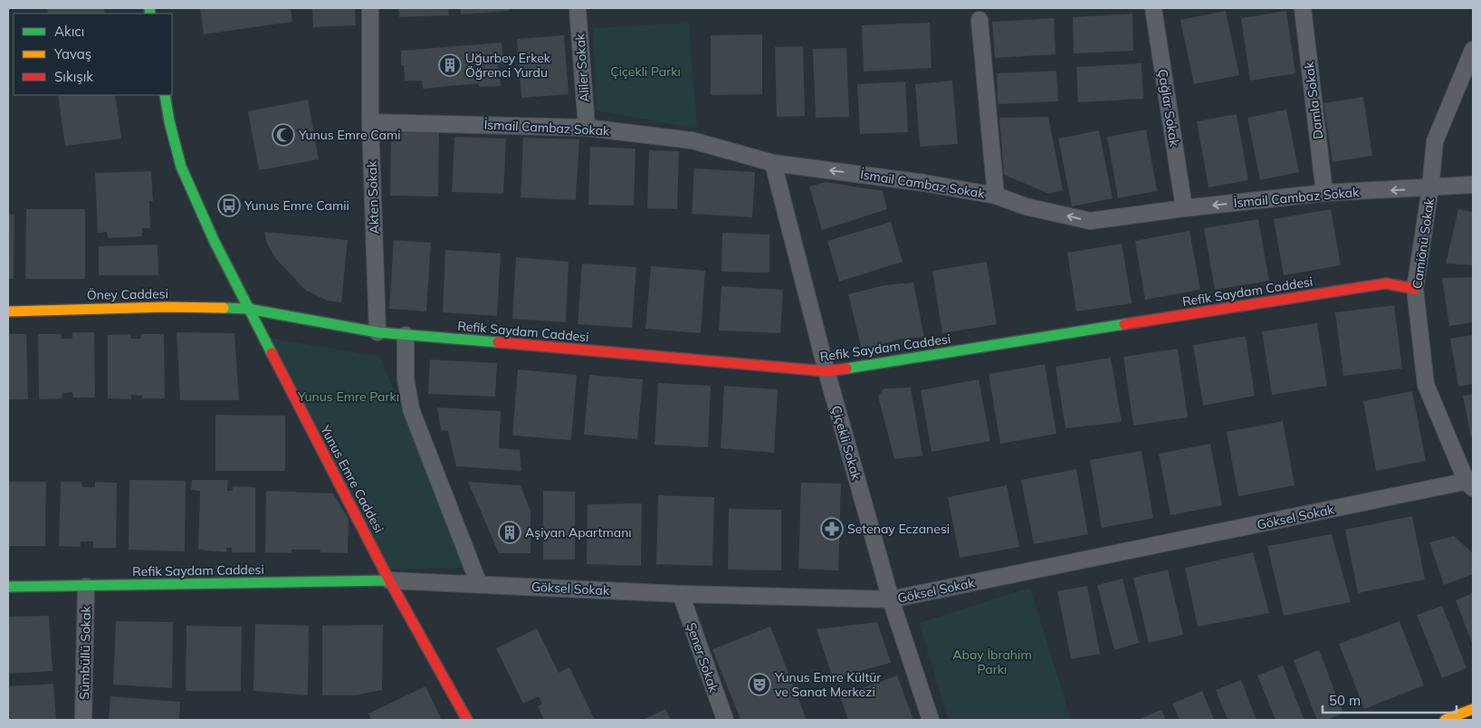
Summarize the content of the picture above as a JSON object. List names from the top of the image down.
{
  "streets": {
    "street": [
      "Aliler Sokak",
      "Damla Sokak",
      "Çağlar Sokak",
      "İsmail Cambaz Sokak",
      "Akten Sokak",
      "Camiönü Sokak",
      "Refik Saydam Caddesi",
      "Öney Caddesi",
      "Çiçekli Sokak",
      "Yunus Emre Caddesi",
      "Göksel Sokak",
      "Sümbüllü Sokak",
      "Şener Sokak"
    ]
  },
  "crossings": [
    ["Aliler Sokak", "İsmail Cambaz Sokak"],
    ["Damla Sokak", "İsmail Cambaz Sokak"],
    ["Çağlar Sokak", "İsmail Cambaz Sokak"],
    ["İsmail Cambaz Sokak", "Akten Sokak"],
    ["İsmail Cambaz Sokak", "Camiönü Sokak"],
    ["İsmail Cambaz Sokak", "Çiçekli Sokak"],
    ["Akten Sokak", "Refik Saydam Caddesi"],
    ["Camiönü Sokak", "Refik Saydam Caddesi"],
    ["Camiönü Sokak", "Göksel Sokak"],
    ["Refik Saydam Caddesi", "Öney Caddesi"],
    ["Refik Saydam Caddesi", "Çiçekli Sokak"],
    ["Refik Saydam Caddesi", "Yunus Emre Caddesi"],
    ["Refik Saydam Caddesi", "Göksel Sokak"],
    ["Refik Saydam Caddesi", "Sümbüllü Sokak"],
    ["Öney Caddesi", "Yunus Emre Caddesi"],
    ["Çiçekli Sokak", "Göksel Sokak"],
    ["Yunus Emre Caddesi", "Göksel Sokak"],
    ["Göksel Sokak", "Şener Sokak"]
  ],
  "one_way": ["İsmail Cambaz Sokak"],
  "parks": ["Çiçekli Parkı", "Yunus Emre Parkı", "Abay İbrahim Parkı"],
  "places": {
    "building": ["Uğurbey Erkek Öğrenci Yurdu", "Aşiyan Apartmanı"],
    "mosque": ["Yunus Emre Cami"],
    "bus stop": ["Yunus Emre Camii"],
    "pharmacy": ["Setenay Eczanesi"],
    "theatre": ["Yunus Emre Kültür ve Sanat Merkezi"]
  },
  "legend": ["Akıcı", "Yavaş", "Sıkışık"],
  "scale_bar": "50 m"
}
